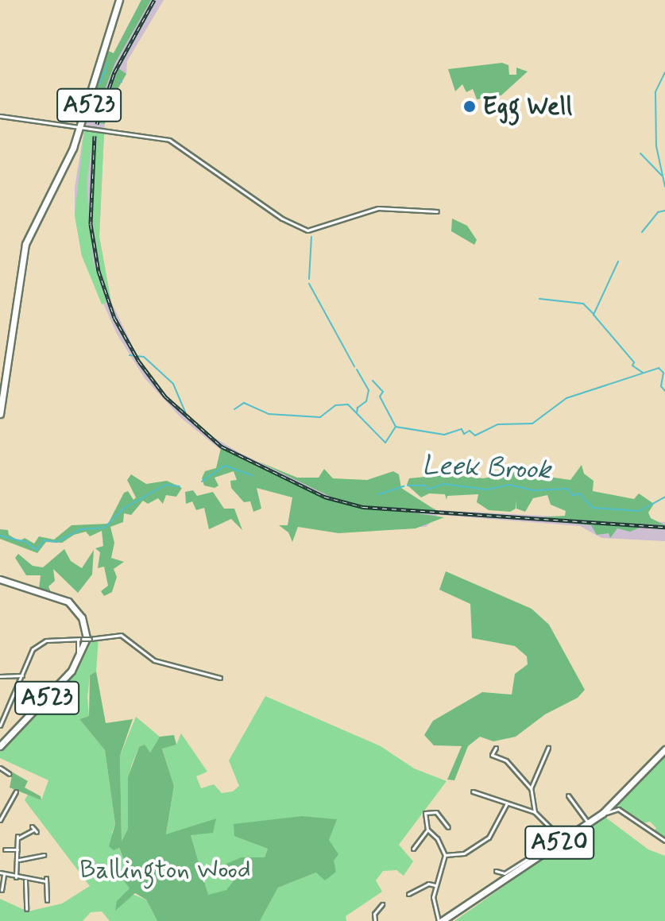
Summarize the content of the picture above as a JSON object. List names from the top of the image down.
{
  "streets": {
    "highway": ["A523", "A520"]
  },
  "water": ["Leek Brook"],
  "parks": ["Ballington Wood"],
  "places": ["Egg Well"]
}
